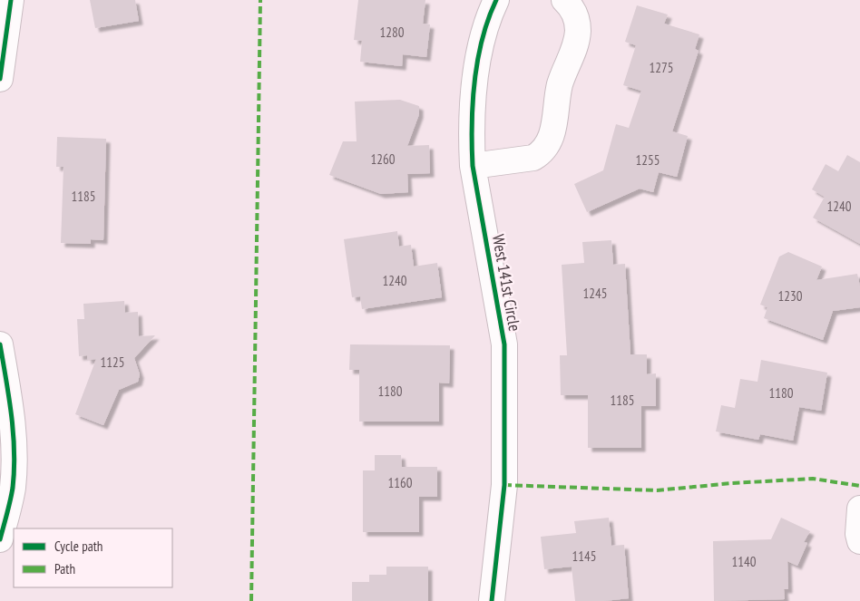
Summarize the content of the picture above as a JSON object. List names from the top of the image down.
{
  "streets": {
    "street": ["West 141st Circle"]
  },
  "house_numbers": [
    "1280",
    "1275",
    "1260",
    "1255",
    "1185",
    "1240",
    "1240",
    "1245",
    "1230",
    "1125",
    "1180",
    "1180",
    "1185",
    "1160",
    "1145",
    "1140"
  ],
  "legend": ["Cycle path", "Path"]
}
